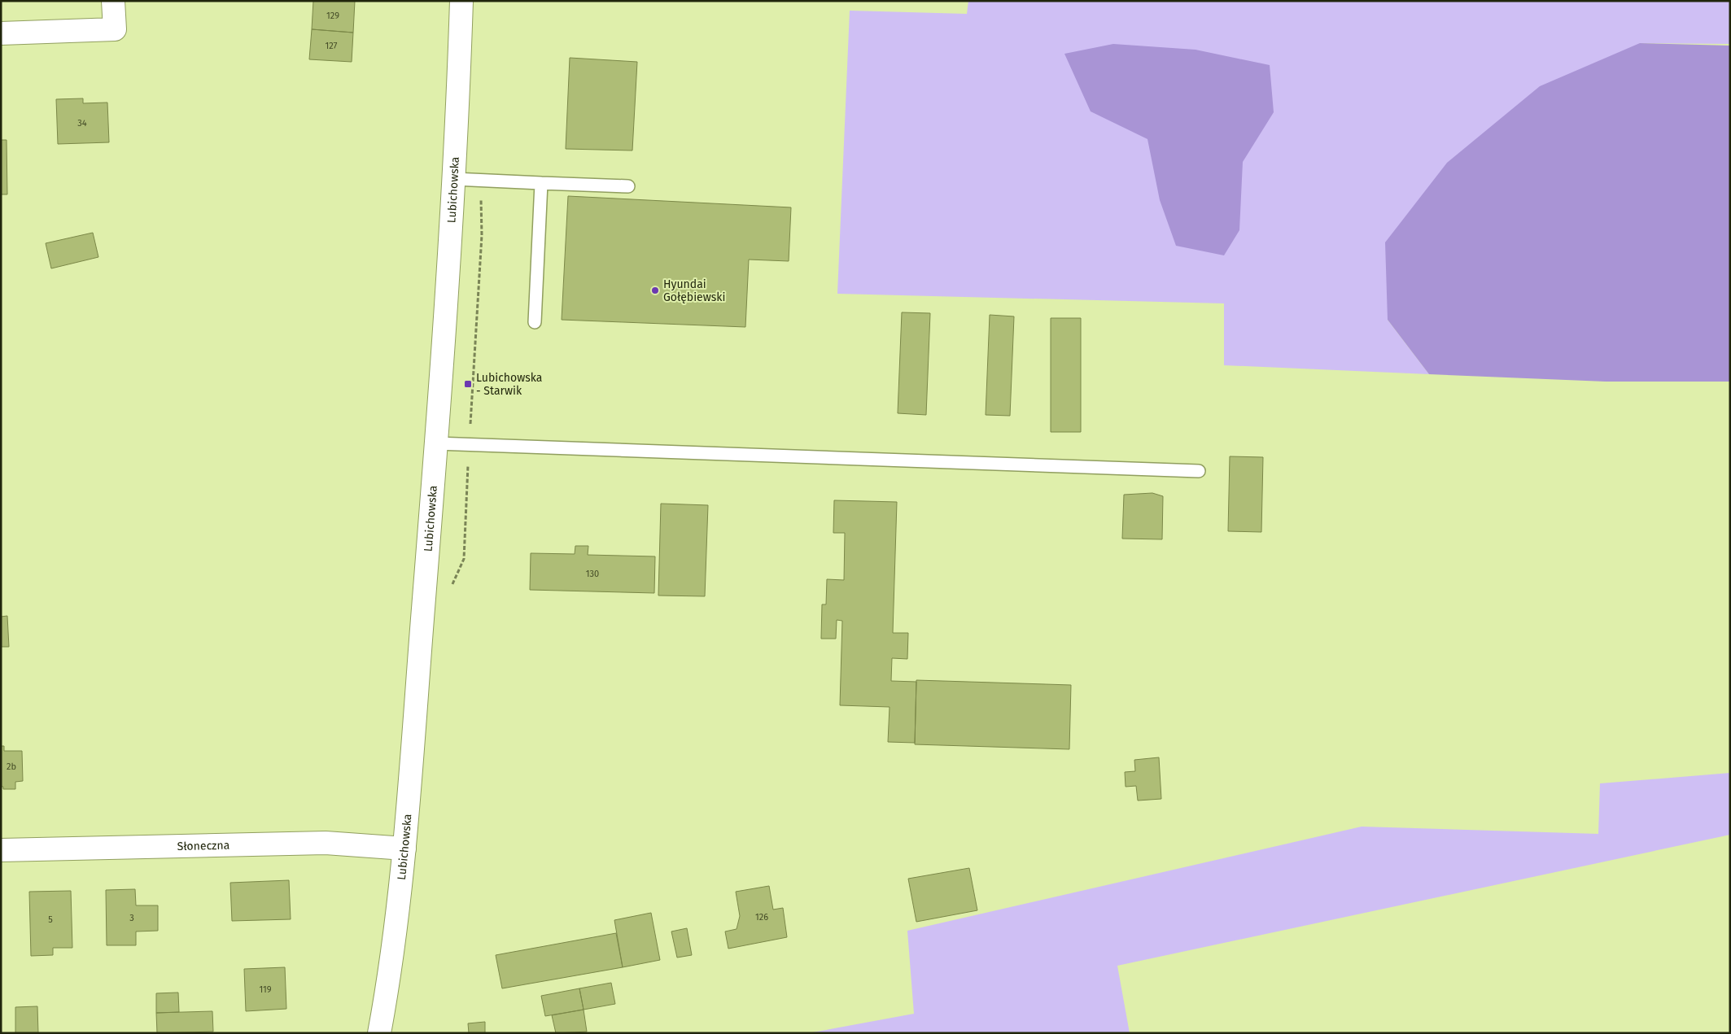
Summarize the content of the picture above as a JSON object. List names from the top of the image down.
{
  "streets": {
    "street": ["Lubichowska", "Słoneczna"]
  },
  "crossings": [
    ["Lubichowska", "Słoneczna"]
  ],
  "places": {
    "other": ["Hyundai Gołębiewski"],
    "transit": ["Lubichowska - Starwik"]
  },
  "house_numbers": [
    "129",
    "127",
    "34",
    "130",
    "2b",
    "126",
    "3",
    "5",
    "119"
  ]
}
